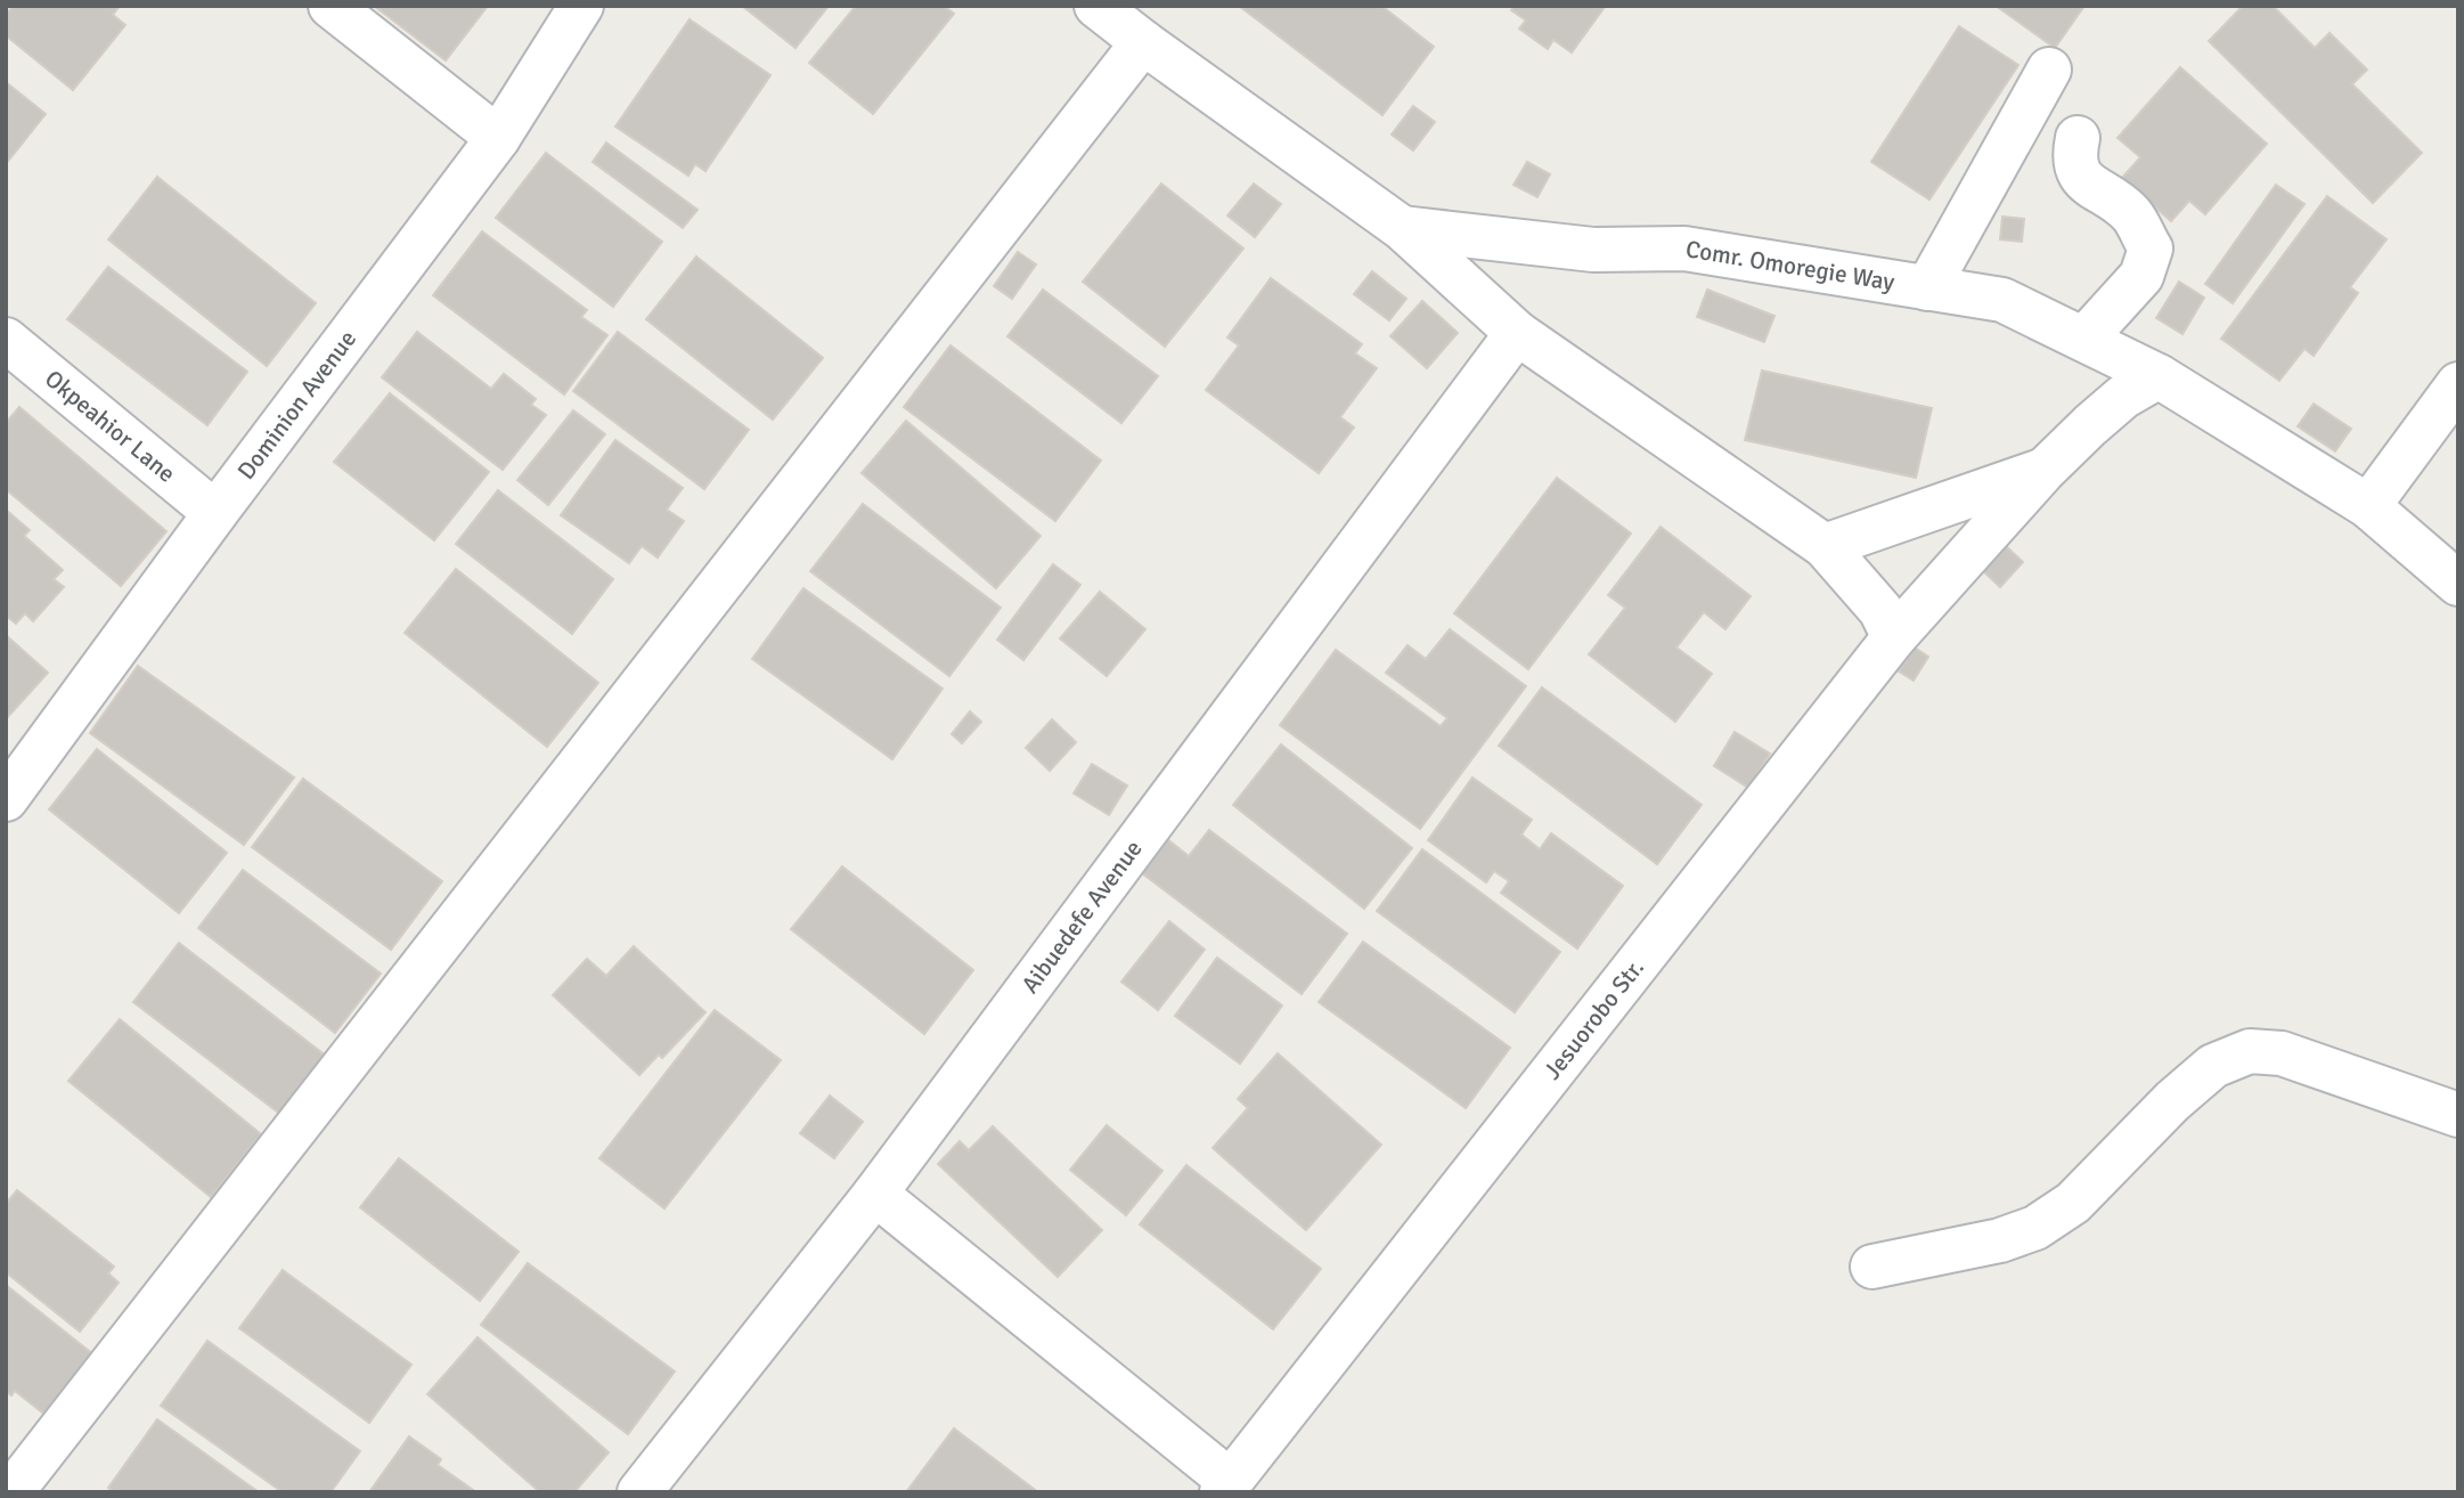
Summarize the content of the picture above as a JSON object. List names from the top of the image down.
{
  "streets": {
    "street": [
      "Comr. Omoregie Way",
      "Dominion Avenue",
      "Okpeahior Lane",
      "Aibuedefe Avenue",
      "Jesuorobo Str."
    ]
  },
  "crossings": [
    ["Comr. Omoregie Way", "Jesuorobo Str."],
    ["Dominion Avenue", "Okpeahior Lane"]
  ]
}
